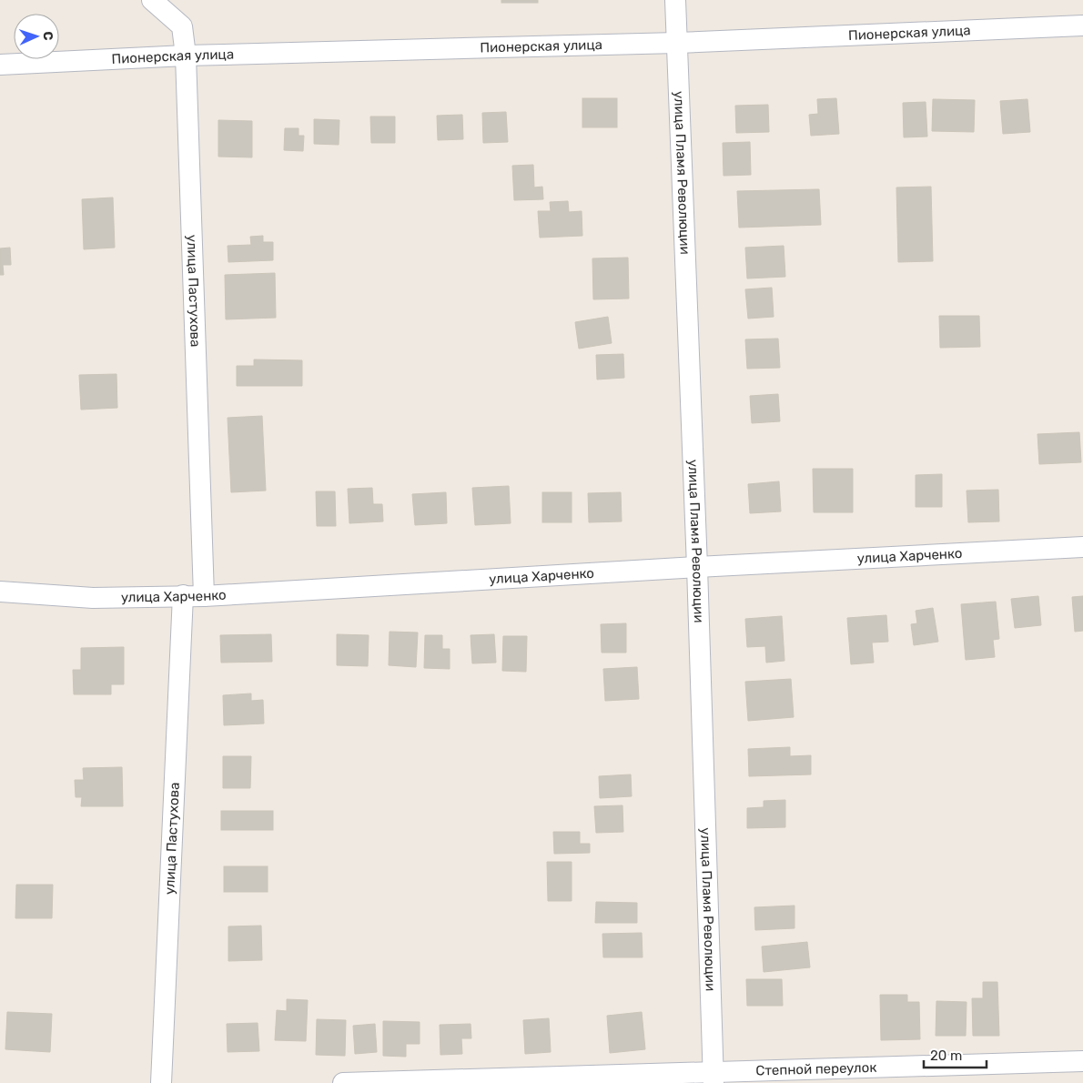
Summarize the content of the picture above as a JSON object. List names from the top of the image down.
{
  "streets": {
    "street": [
      "Пионерская улица",
      "улица Пламя Революции",
      "улица Пастухова",
      "улица Харченко",
      "Степной переулок"
    ]
  },
  "crossings": [
    ["Пионерская улица", "улица Пламя Революции"],
    ["Пионерская улица", "улица Пастухова"],
    ["улица Пламя Революции", "улица Харченко"],
    ["улица Пламя Революции", "Степной переулок"],
    ["улица Пастухова", "улица Харченко"]
  ],
  "scale_bar": "20 m",
  "north": "right"
}
